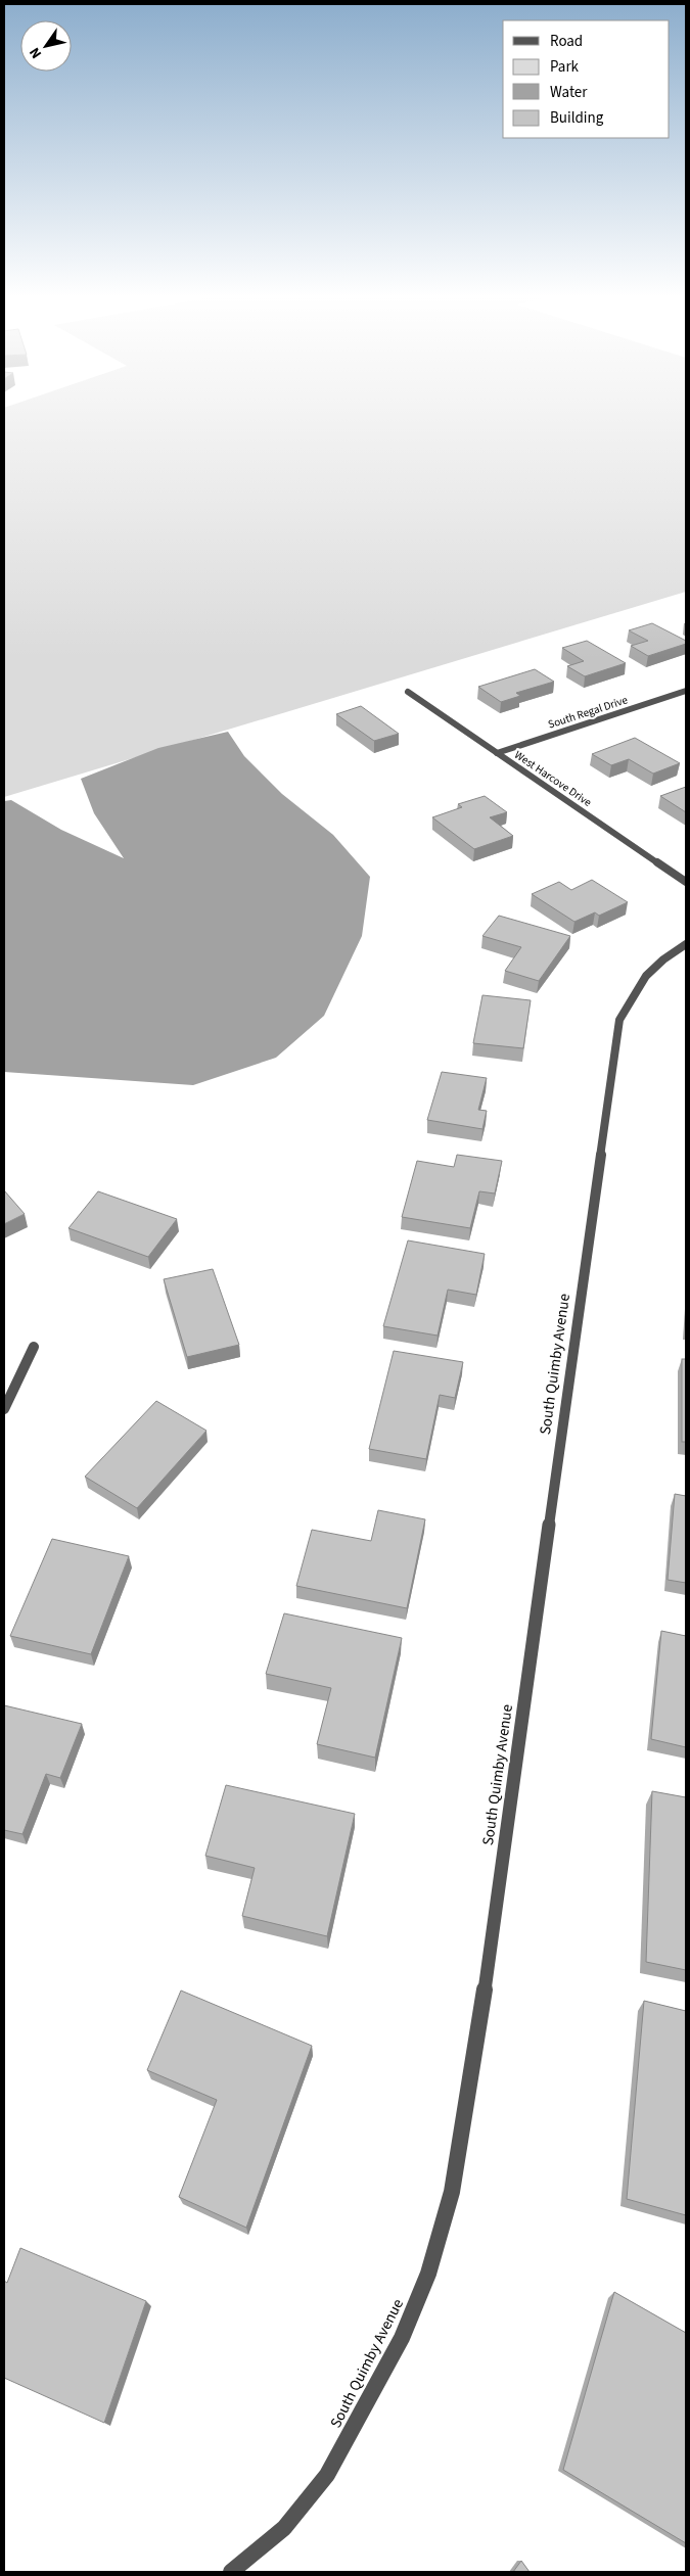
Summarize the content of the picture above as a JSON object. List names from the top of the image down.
{
  "streets": {
    "street": ["South Regal Drive", "West Harcove Drive", "South Quimby Avenue"]
  },
  "crossings": [
    ["South Regal Drive", "West Harcove Drive"]
  ],
  "legend": [
    "Road",
    "Park",
    "Water",
    "Building"
  ],
  "north": "bottom left"
}
